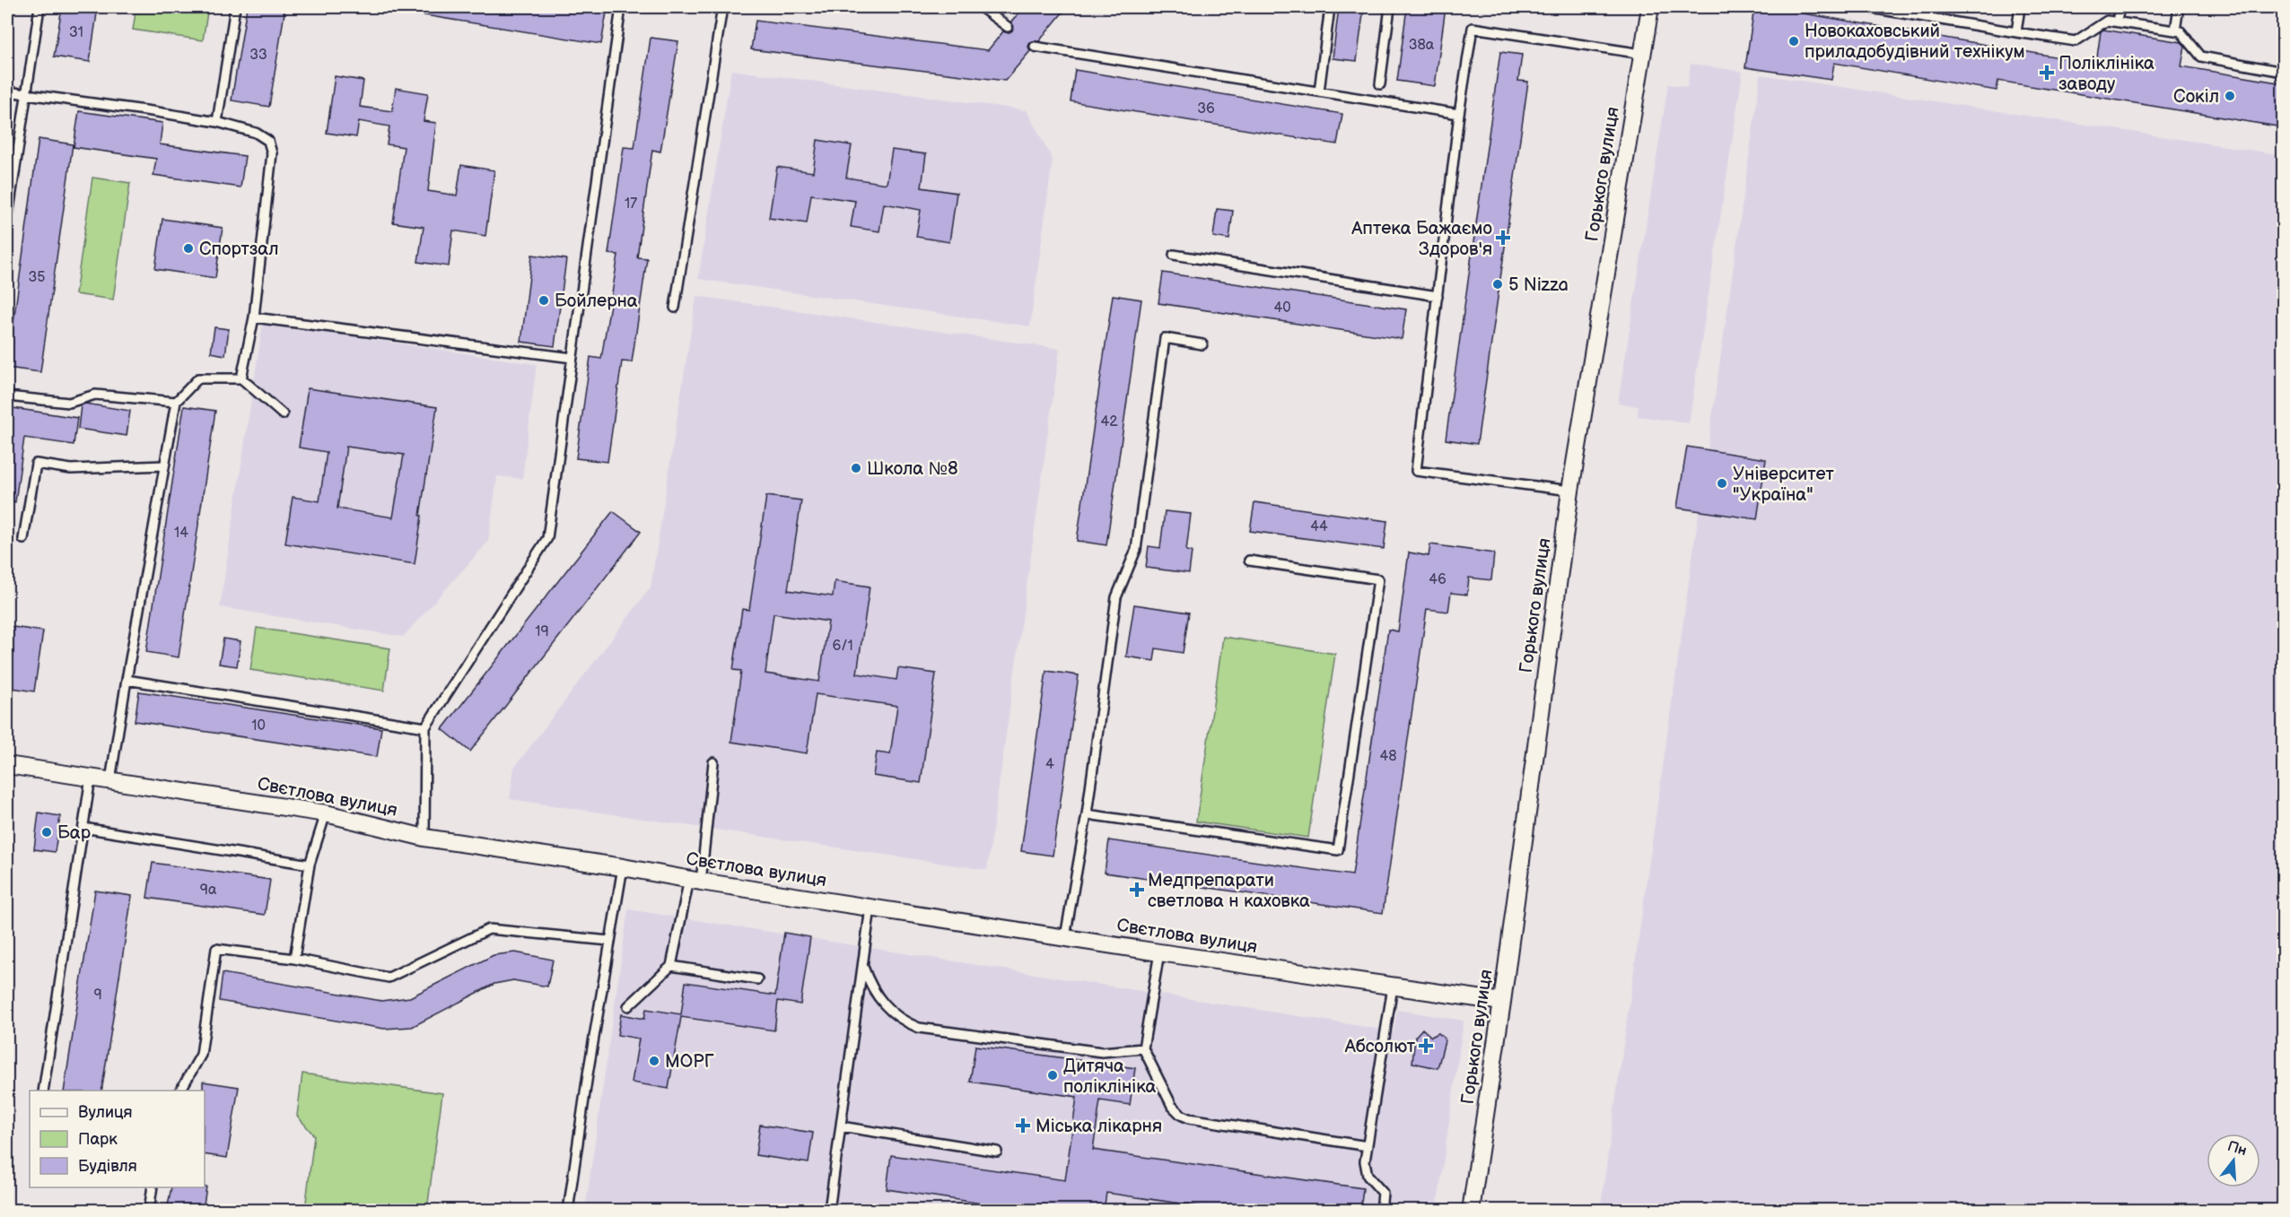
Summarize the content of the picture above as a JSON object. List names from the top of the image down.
{
  "streets": {
    "street": ["Горького вулиця", "Свєтлова вулиця"]
  },
  "crossings": [
    ["Горького вулиця", "Свєтлова вулиця"]
  ],
  "places": {
    "other": [
      "Новокаховський приладобудівний технікум",
      "Сокіл",
      "Спортзал",
      "5 Nizza",
      "Бойлерна",
      "Школа №8",
      "Університет \"Україна\"",
      "Бар",
      "МОРГ",
      "Дитяча поліклініка"
    ],
    "health": [
      "Поліклініка заводу",
      "Аптека Бажаємо Здоров'я",
      "Медпрепарати светлова н каховка",
      "Абсолют",
      "Міська лікарня"
    ]
  },
  "house_numbers": [
    "31",
    "38а",
    "33",
    "36",
    "17",
    "35",
    "40",
    "42",
    "44",
    "14",
    "46",
    "19",
    "6/1",
    "10",
    "48",
    "4",
    "9а",
    "9"
  ],
  "legend": ["Вулиця", "Парк", "Будівля"],
  "north": "top"
}
